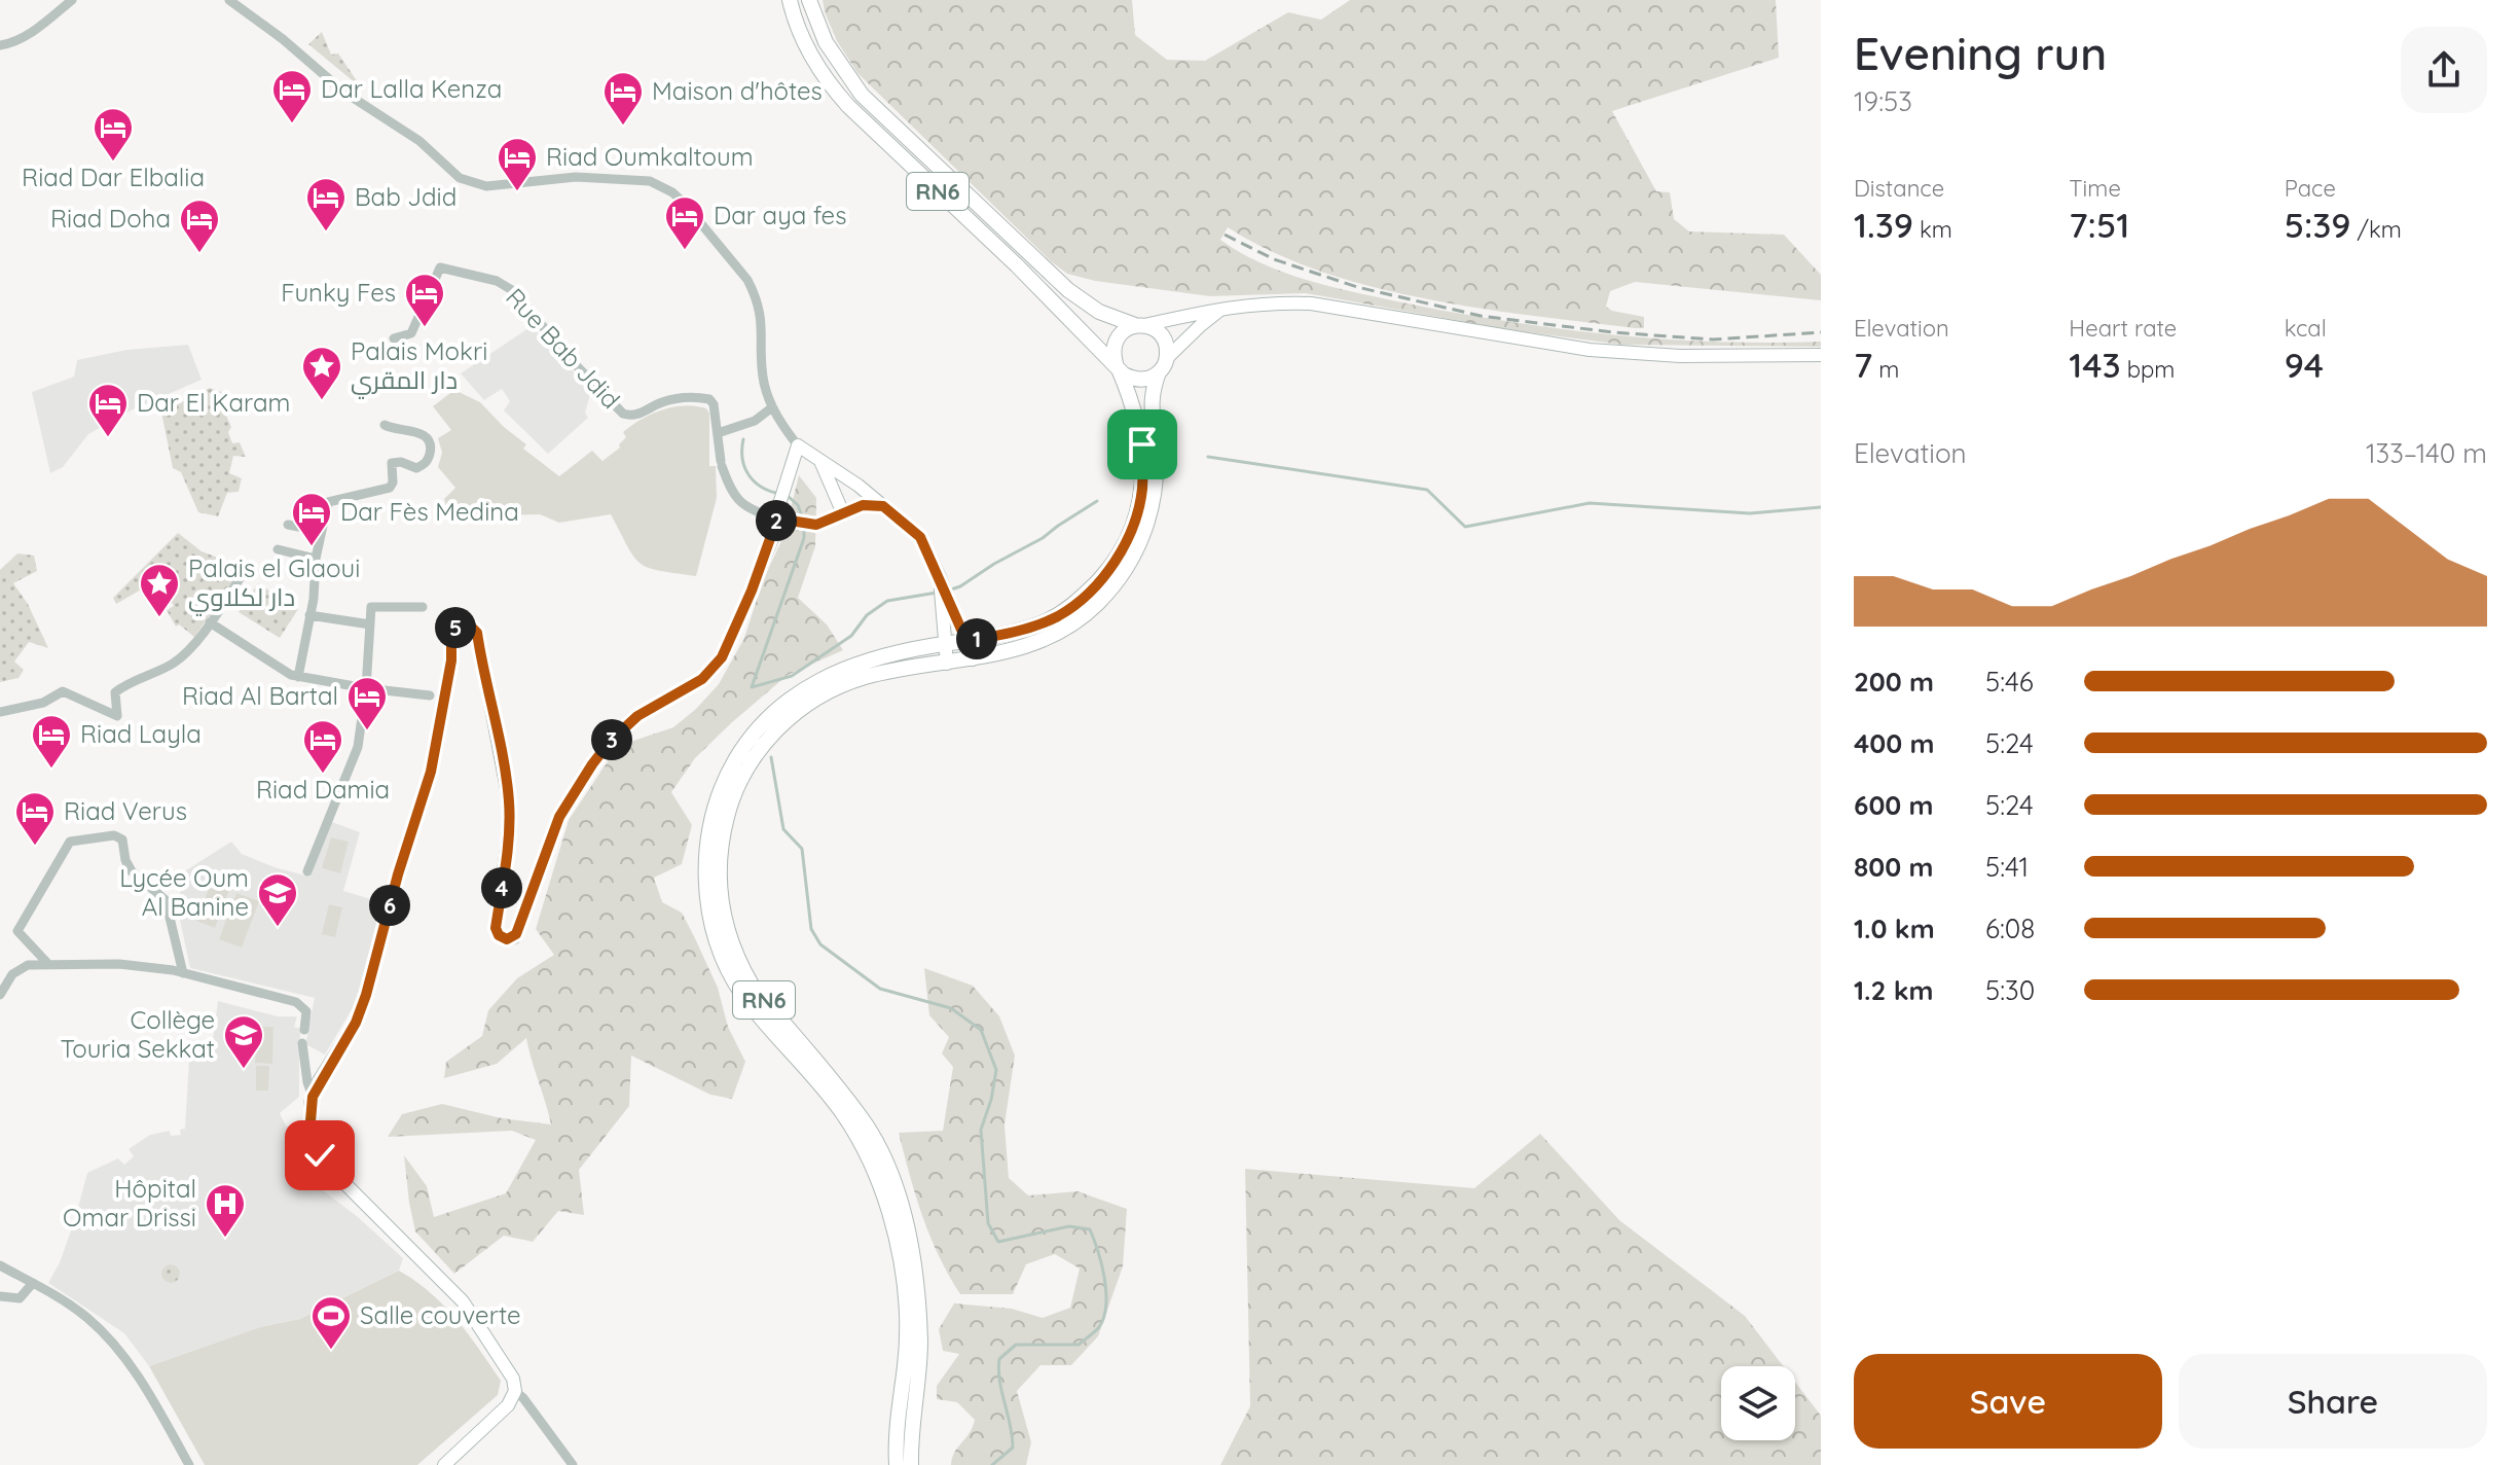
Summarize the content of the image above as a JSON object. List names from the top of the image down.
{
  "streets": {
    "main road": ["RN6", "Rue Bab Jdid"]
  },
  "places": {
    "hotel": [
      "Dar Lalla Kenza",
      "Maison d'hôtes",
      "Riad Dar Elbalia",
      "Riad Oumkaltoum",
      "Bab Jdid",
      "Dar aya fes",
      "Riad Doha",
      "Funky Fes",
      "Dar El Karam",
      "Dar Fès Medina",
      "Riad Al Bartal",
      "Riad Layla",
      "Riad Damia",
      "Riad Verus"
    ],
    "place": ["Palais Mokri دار المقري", "Palais el Glaoui دار لكلاوي"],
    "school or university": ["Lycée Oum Al Banine", "Collège Touria Sekkat"],
    "hospital": ["Hôpital Omar Drissi"],
    "sports": ["Salle couverte"]
  },
  "page": {
    "heading": ["Evening run", "19:53"],
    "stats": [
      ["Distance", "1.39 km"],
      ["Time", "7:51"],
      ["Pace", "5:39 /km"],
      ["Elevation", "7 m"],
      ["Heart rate", "143 bpm"],
      ["kcal", "94"]
    ],
    "chart": ["Elevation", "133–140 m"],
    "pins": [
      "2",
      "5",
      "1",
      "3",
      "4",
      "6"
    ],
    "list": [
      {
        "name": "200 m",
        "note": "5:46"
      },
      {
        "name": "400 m",
        "note": "5:24"
      },
      {
        "name": "600 m",
        "note": "5:24"
      },
      {
        "name": "800 m",
        "note": "5:41"
      },
      {
        "name": "1.0 km",
        "note": "6:08"
      },
      {
        "name": "1.2 km",
        "note": "5:30"
      }
    ],
    "buttons": ["Save", "Share"]
  }
}
